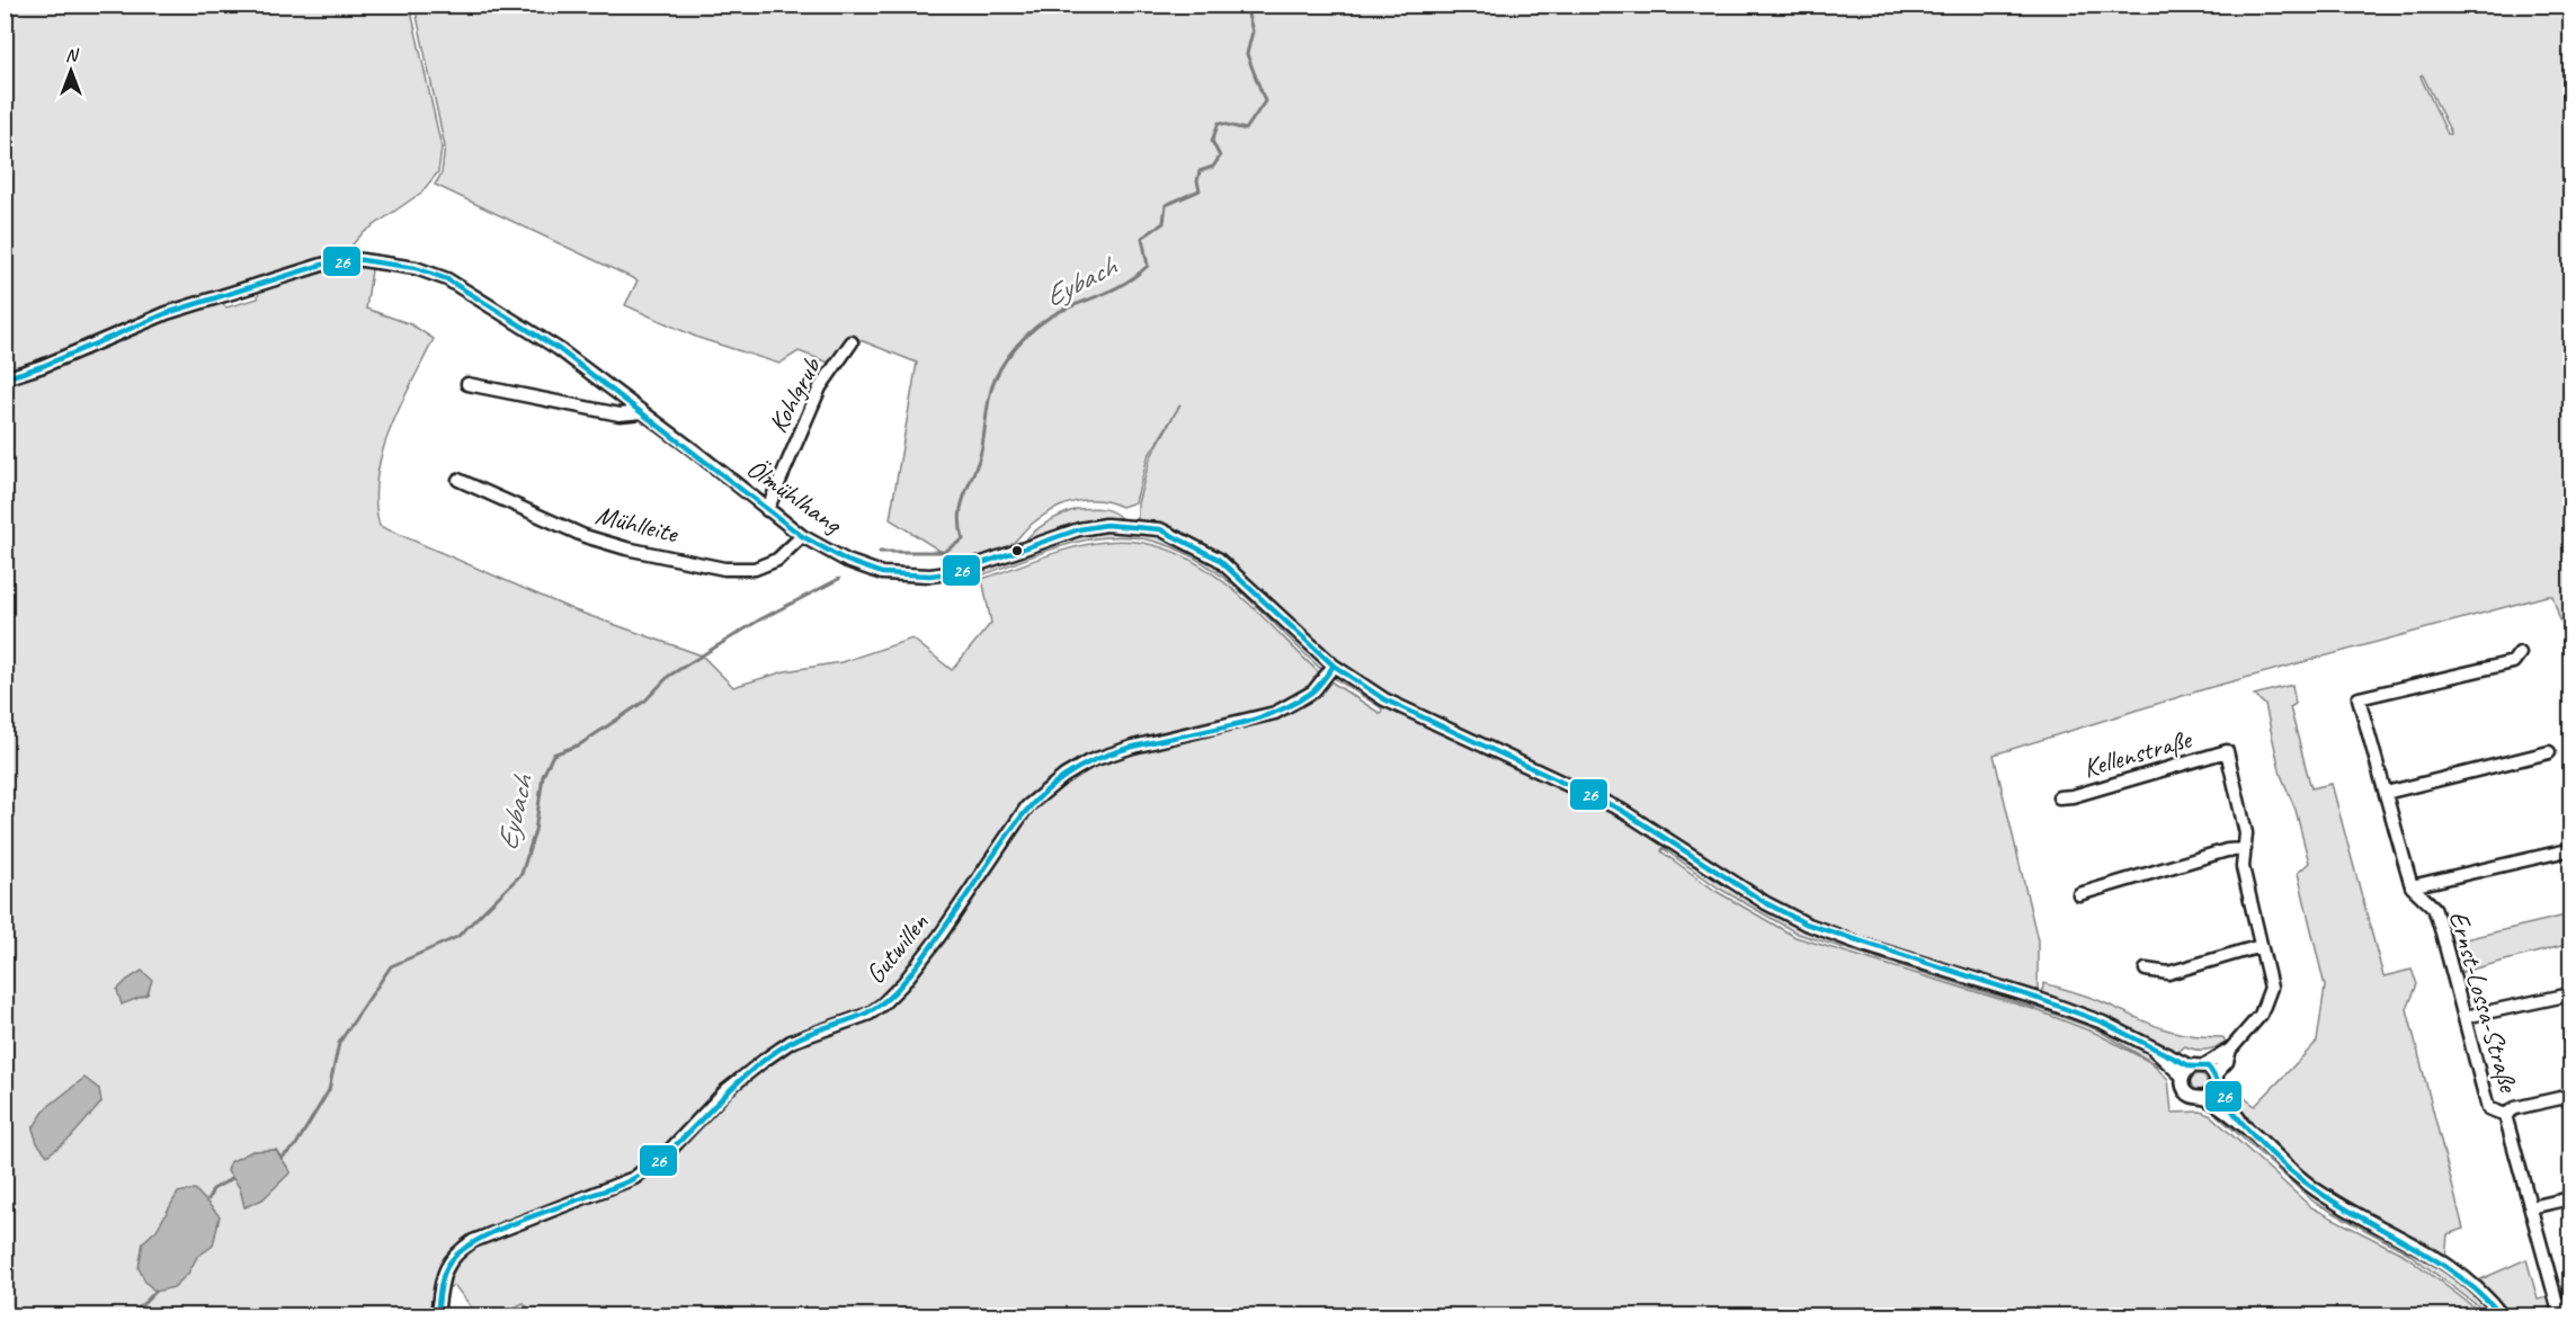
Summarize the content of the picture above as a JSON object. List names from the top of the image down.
{
  "streets": {
    "street": [
      "Kohlgrub",
      "Ölmühlhang",
      "Mühlleite",
      "Kellenstraße",
      "Gutwillen",
      "Ernst-Lossa-Straße"
    ]
  },
  "crossings": [
    ["Kohlgrub", "Ölmühlhang"],
    ["Ölmühlhang", "Mühlleite"],
    ["Ölmühlhang", "Gutwillen"]
  ],
  "water": ["Eybach"],
  "lines": ["transit line 26"],
  "north": "top"
}
